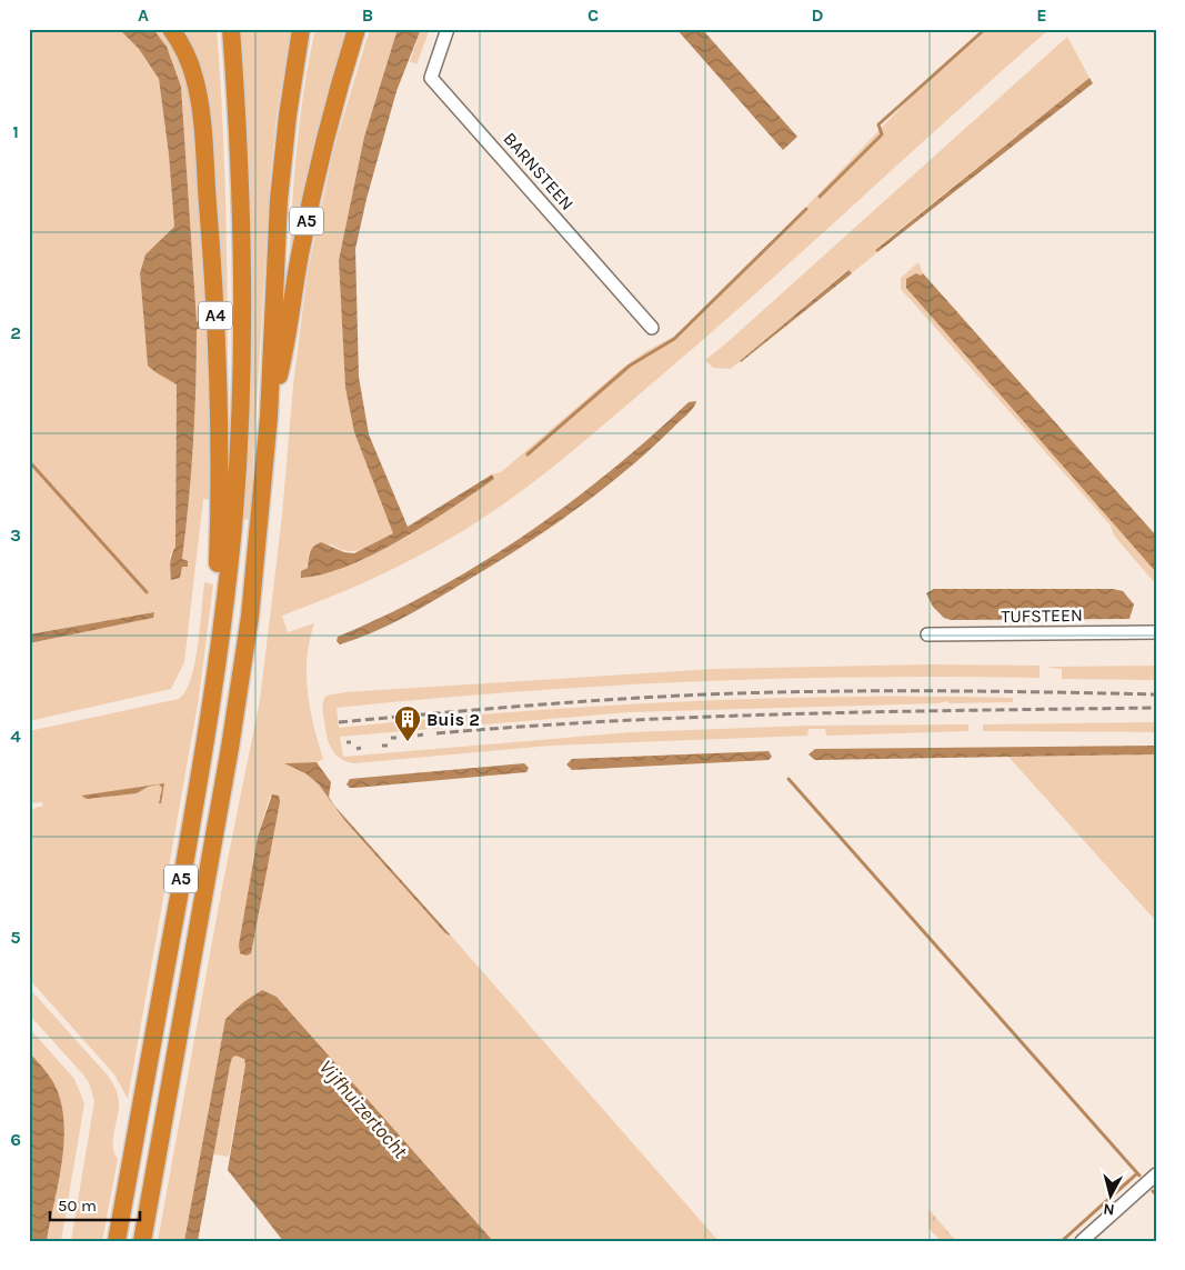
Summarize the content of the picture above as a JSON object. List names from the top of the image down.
{
  "streets": {
    "highway": ["A5", "A4"],
    "street": ["BARNSTEEN", "TUFSTEEN"]
  },
  "crossings": [
    ["A5", "A4"]
  ],
  "water": ["Vijfhuizertocht"],
  "places": {
    "building": ["Buis 2"]
  },
  "scale_bar": "50 m",
  "north": "bottom",
  "grid": {
    "columns": [
      "A",
      "B",
      "C",
      "D",
      "E"
    ],
    "rows": [
      "1",
      "2",
      "3",
      "4",
      "5",
      "6"
    ]
  }
}
